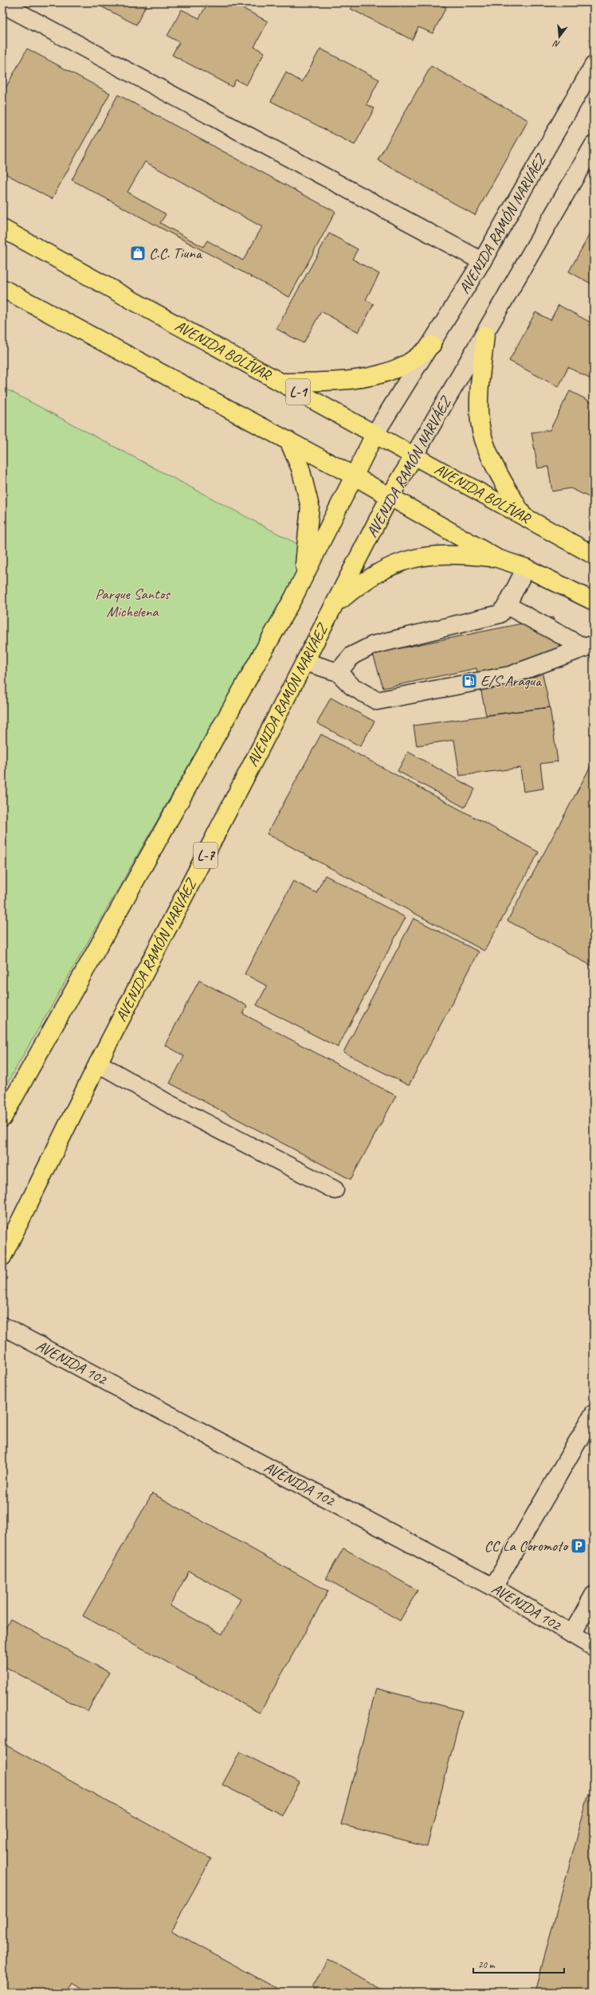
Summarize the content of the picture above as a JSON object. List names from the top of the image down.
{
  "streets": {
    "main road": [
      "AVENIDA RAMÓN NARVÁEZ",
      "AVENIDA BOLÍVAR",
      "L-1",
      "L-7"
    ],
    "street": ["AVENIDA 102"]
  },
  "crossings": [
    ["AVENIDA RAMÓN NARVÁEZ", "AVENIDA BOLÍVAR"]
  ],
  "parks": ["Parque Santos Michelena"],
  "places": {
    "shop": ["C.C. Tiuna"],
    "fuel station": ["E/S Aragua"],
    "parking": ["CC La Coromoto"]
  },
  "scale_bar": "20 m",
  "north": "bottom"
}
